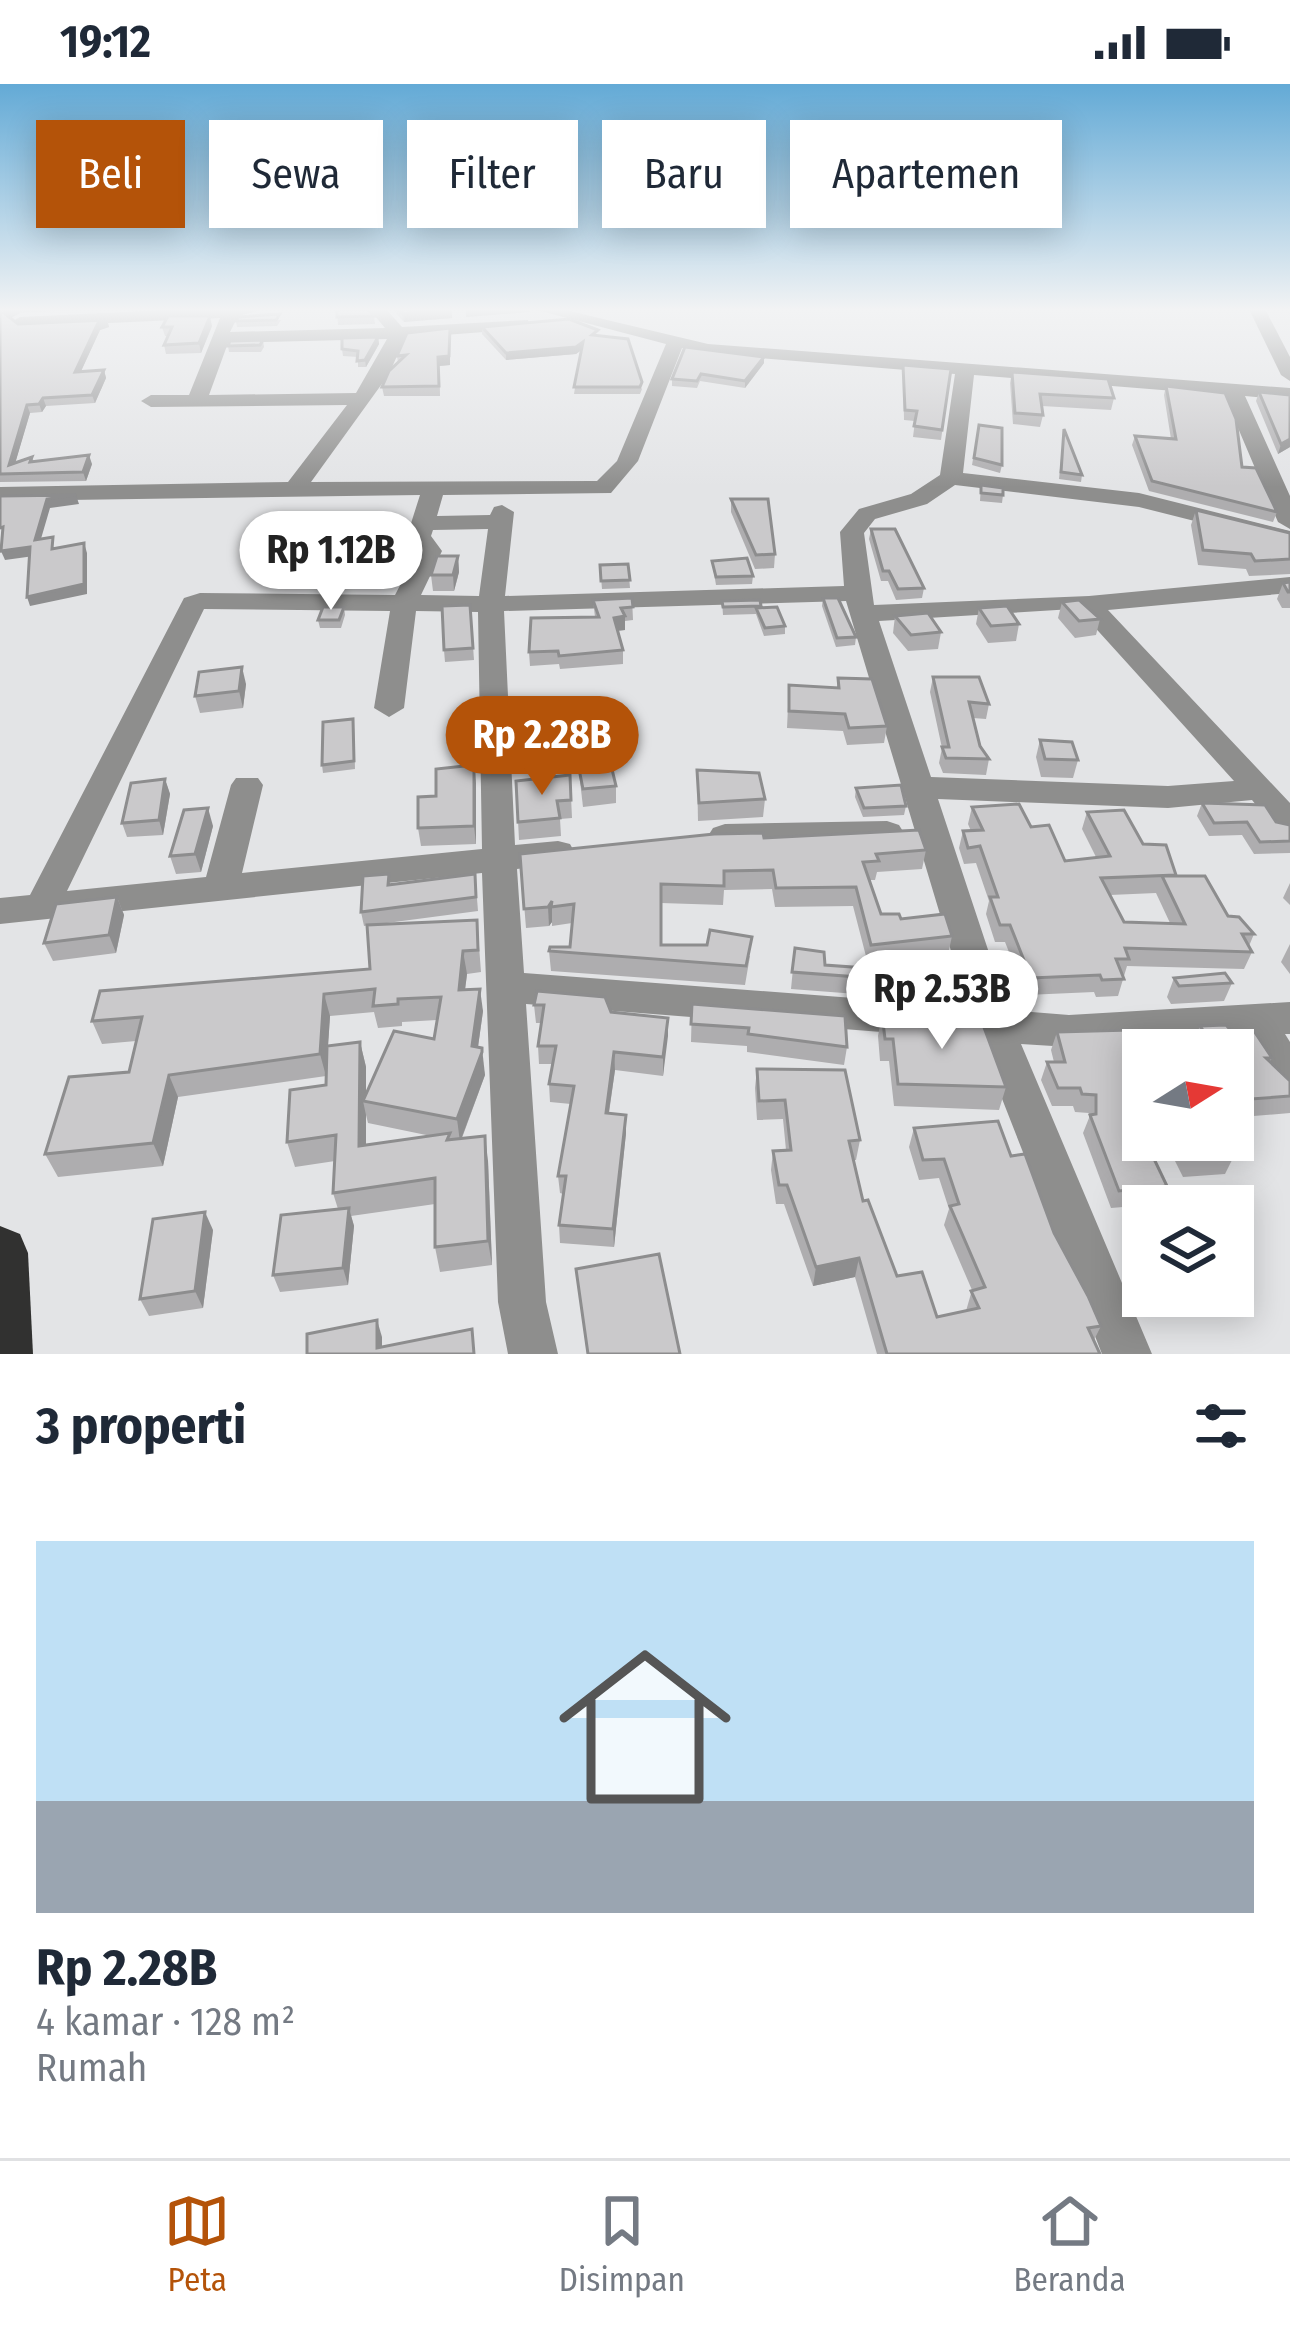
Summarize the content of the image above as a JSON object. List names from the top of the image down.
{
  "north": "right",
  "page": {
    "status": "19:12",
    "chip": [
      "Beli",
      "Sewa",
      "Filter",
      "Baru",
      "Apartemen"
    ],
    "price": ["Rp 1.12B", "Rp 2.28B", "Rp 2.53B"],
    "heading": "3 properti",
    "list": [
      {
        "name": "Rp 2.28B",
        "note": "4 kamar · 128 m² · Rumah"
      }
    ],
    "tabs": ["Peta", "Disimpan", "Beranda"]
  }
}
